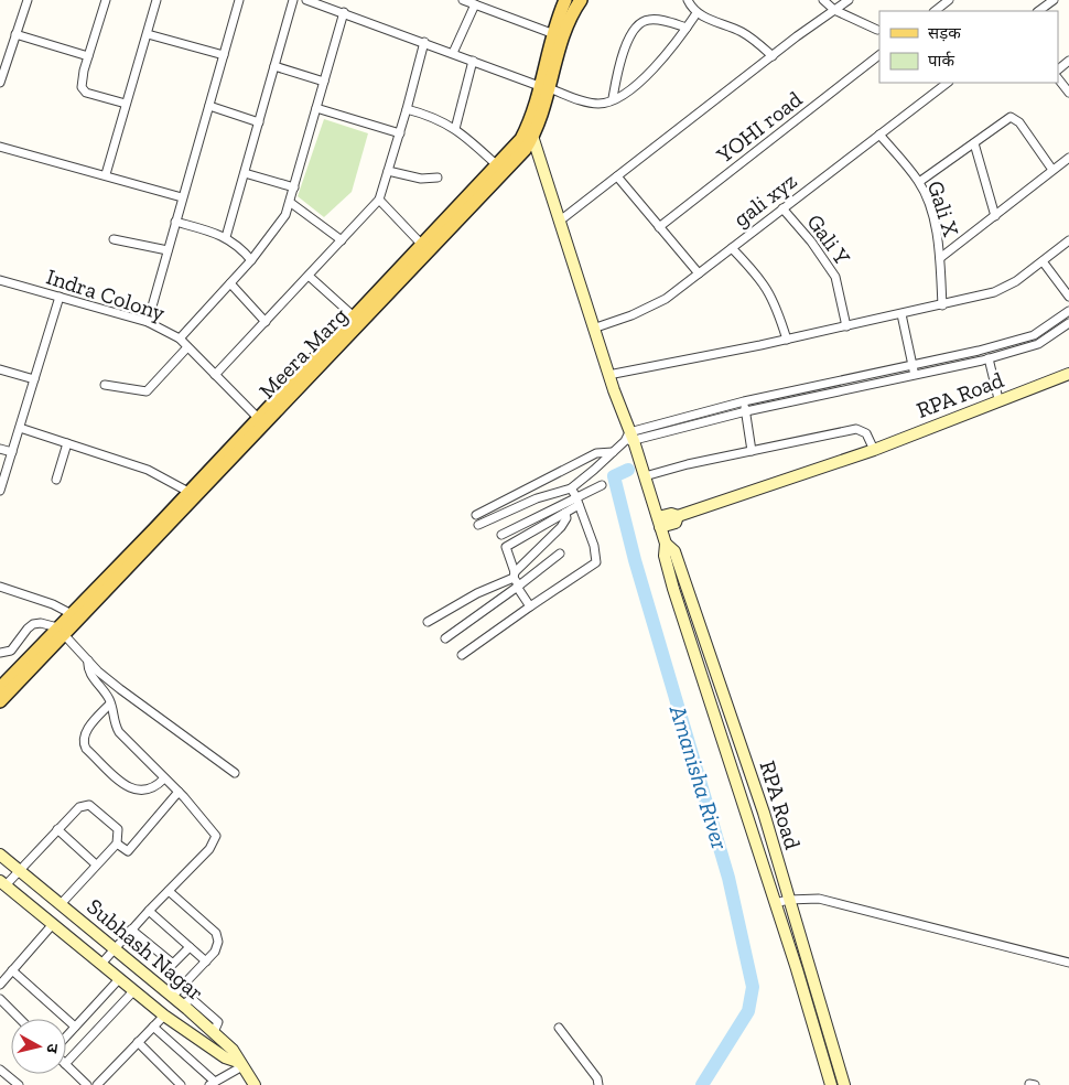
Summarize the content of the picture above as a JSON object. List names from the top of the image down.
{
  "streets": {
    "main road": ["Meera Marg"],
    "street": [
      "YOHI road",
      "gali xyz",
      "Gali X",
      "Gali Y",
      "Indra Colony",
      "RPA Road",
      "Subhash Nagar"
    ]
  },
  "crossings": [
    ["gali xyz", "Gali X"],
    ["gali xyz", "Gali Y"],
    ["Indra Colony", "Meera Marg"]
  ],
  "water": ["Amanisha River"],
  "legend": ["सड़क", "पार्क"],
  "north": "right"
}
